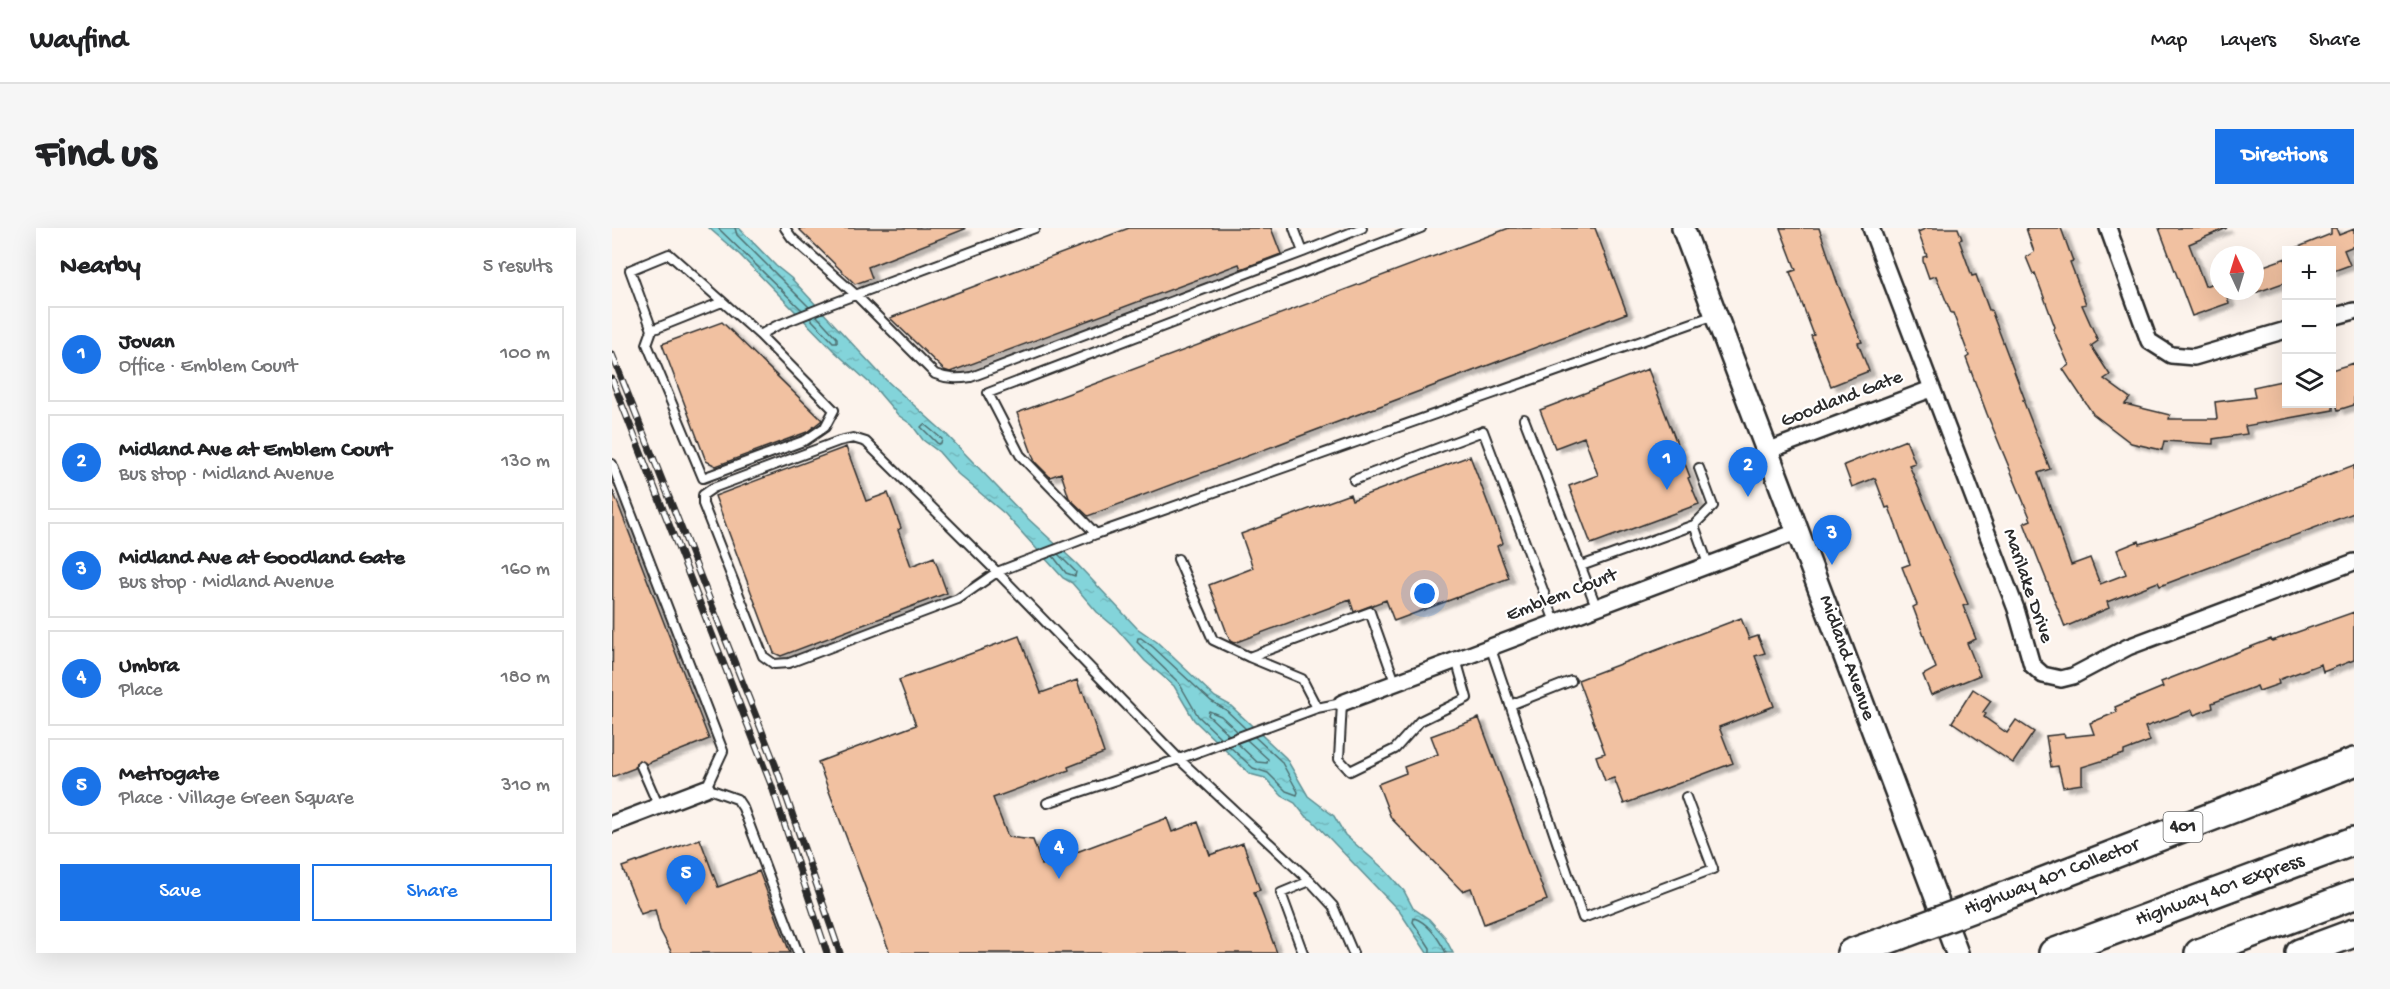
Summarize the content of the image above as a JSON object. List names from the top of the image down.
{
  "streets": {
    "highway": ["401", "Highway 401 Collector", "Highway 401 Express"],
    "main road": ["Midland Avenue"],
    "street": ["Goodland Gate", "Marilake Drive", "Emblem Court"]
  },
  "crossings": [
    ["Goodland Gate", "Marilake Drive"],
    ["Goodland Gate", "Midland Avenue"],
    ["Emblem Court", "Midland Avenue"]
  ],
  "north": "top",
  "page": {
    "header": "Wayfind",
    "nav": ["Map", "Layers", "Share"],
    "buttons": [
      "Directions",
      ["Save", "Share"]
    ],
    "title": "Find us",
    "heading": ["Nearby", "5 results"],
    "map_buttons": ["+", "−"],
    "list": [
      {
        "mark": "1",
        "name": "Jovan",
        "note": "Office · Emblem Court",
        "value": "100 m"
      },
      {
        "mark": "2",
        "name": "Midland Ave at Emblem Court",
        "note": "Bus stop · Midland Avenue",
        "value": "130 m"
      },
      {
        "mark": "3",
        "name": "Midland Ave at Goodland Gate",
        "note": "Bus stop · Midland Avenue",
        "value": "160 m"
      },
      {
        "mark": "4",
        "name": "Umbra",
        "note": "Place",
        "value": "180 m"
      },
      {
        "mark": "5",
        "name": "Metrogate",
        "note": "Place · Village Green Square",
        "value": "310 m"
      }
    ],
    "pins": [
      "1",
      "2",
      "3",
      "4",
      "5"
    ]
  }
}
